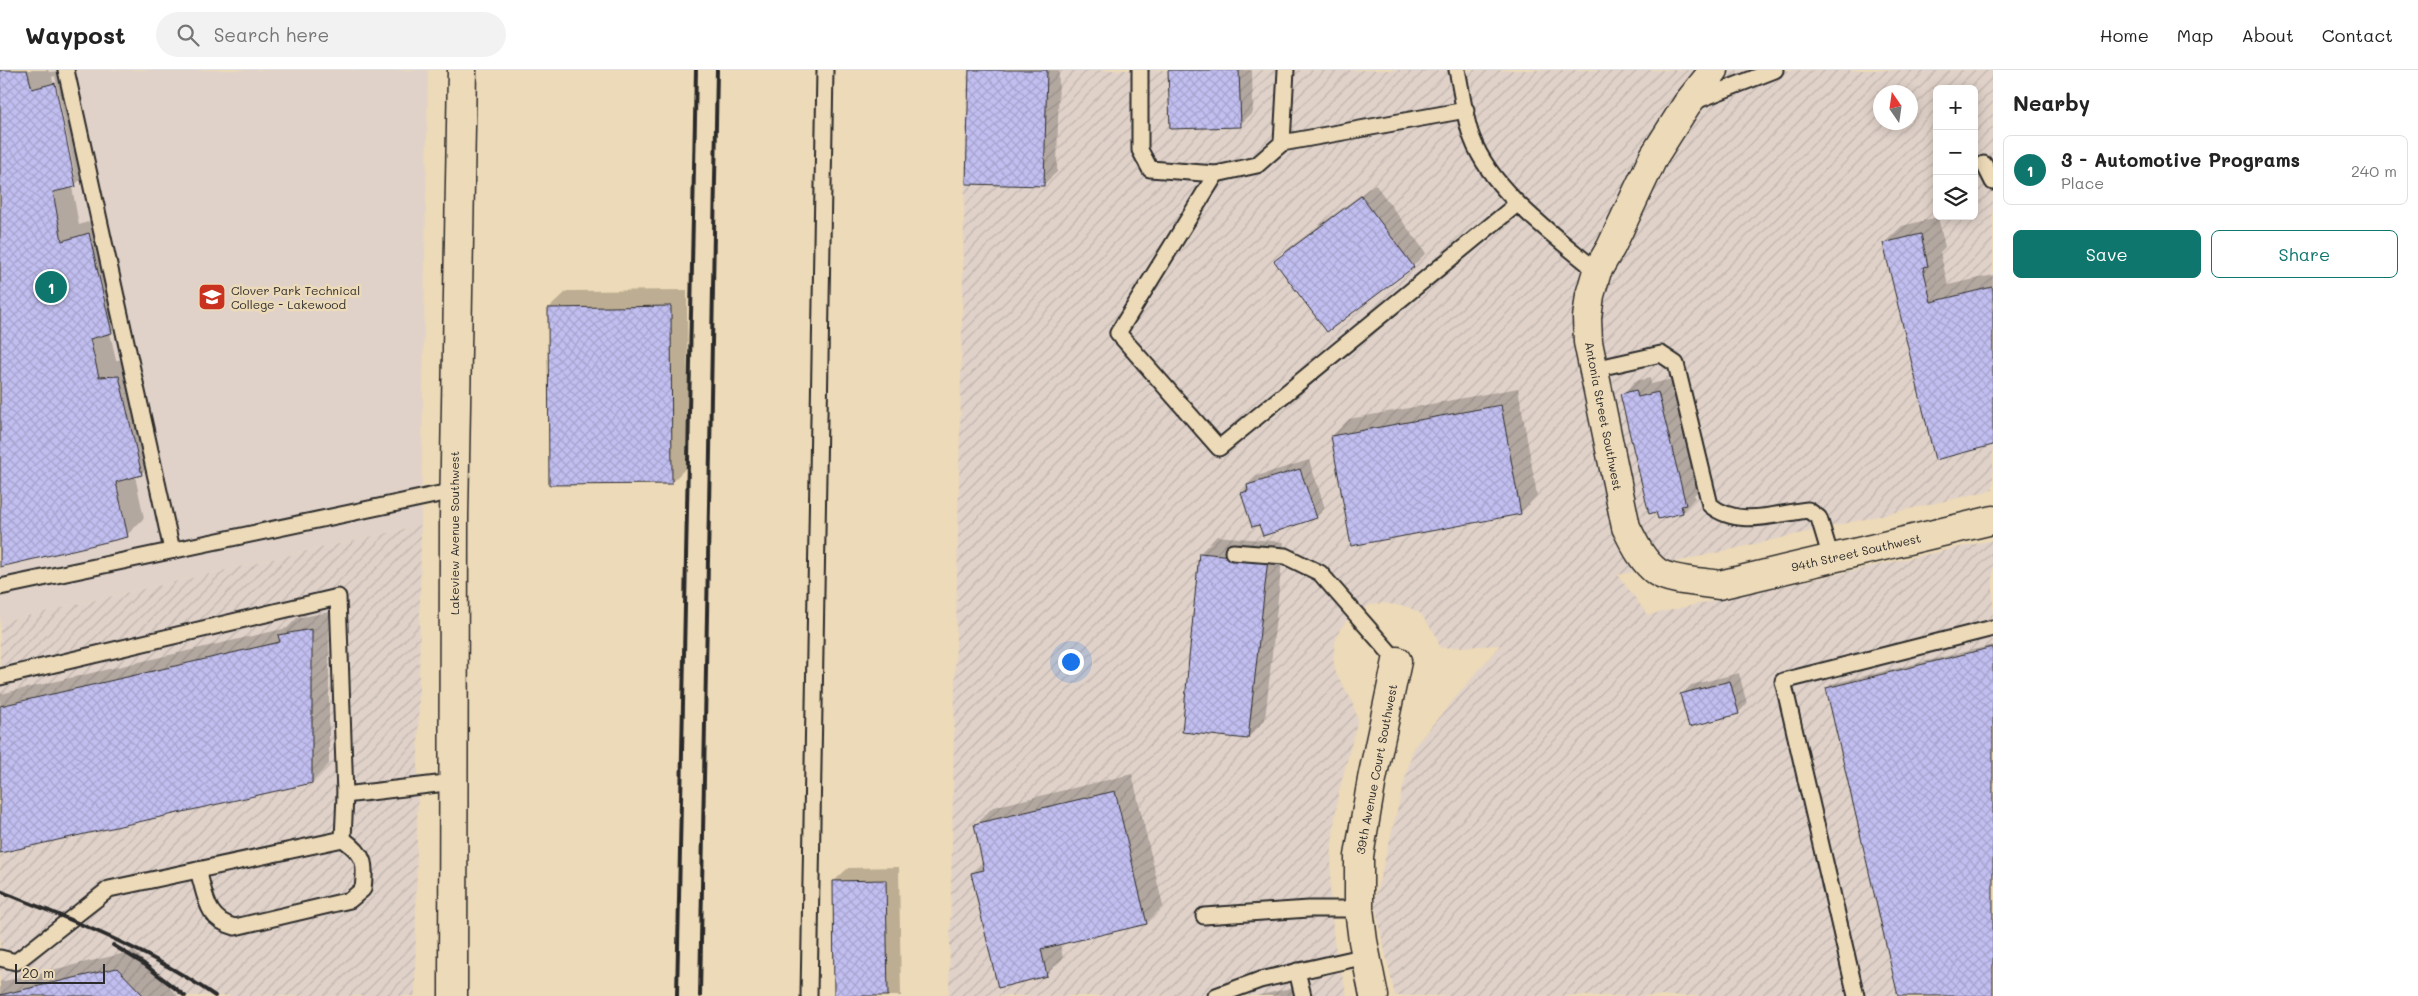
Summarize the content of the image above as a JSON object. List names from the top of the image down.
{
  "streets": {
    "street": [
      "Antonia Street Southwest",
      "Lakeview Avenue Southwest",
      "94th Street Southwest",
      "39th Avenue Court Southwest"
    ]
  },
  "crossings": [
    ["Antonia Street Southwest", "94th Street Southwest"]
  ],
  "places": {
    "school or university": ["Clover Park Technical College - Lakewood"]
  },
  "scale_bar": "20 m",
  "north": "top",
  "page": {
    "header": "Waypost",
    "search": "Search here",
    "nav": [
      "Home",
      "Map",
      "About",
      "Contact"
    ],
    "heading": "Nearby",
    "map_buttons": ["+", "−"],
    "list": [
      {
        "mark": "1",
        "name": "3 - Automotive Programs",
        "note": "Place",
        "value": "240 m"
      }
    ],
    "buttons": ["Save", "Share"],
    "pins": "1",
    "scale": "20 m"
  }
}
